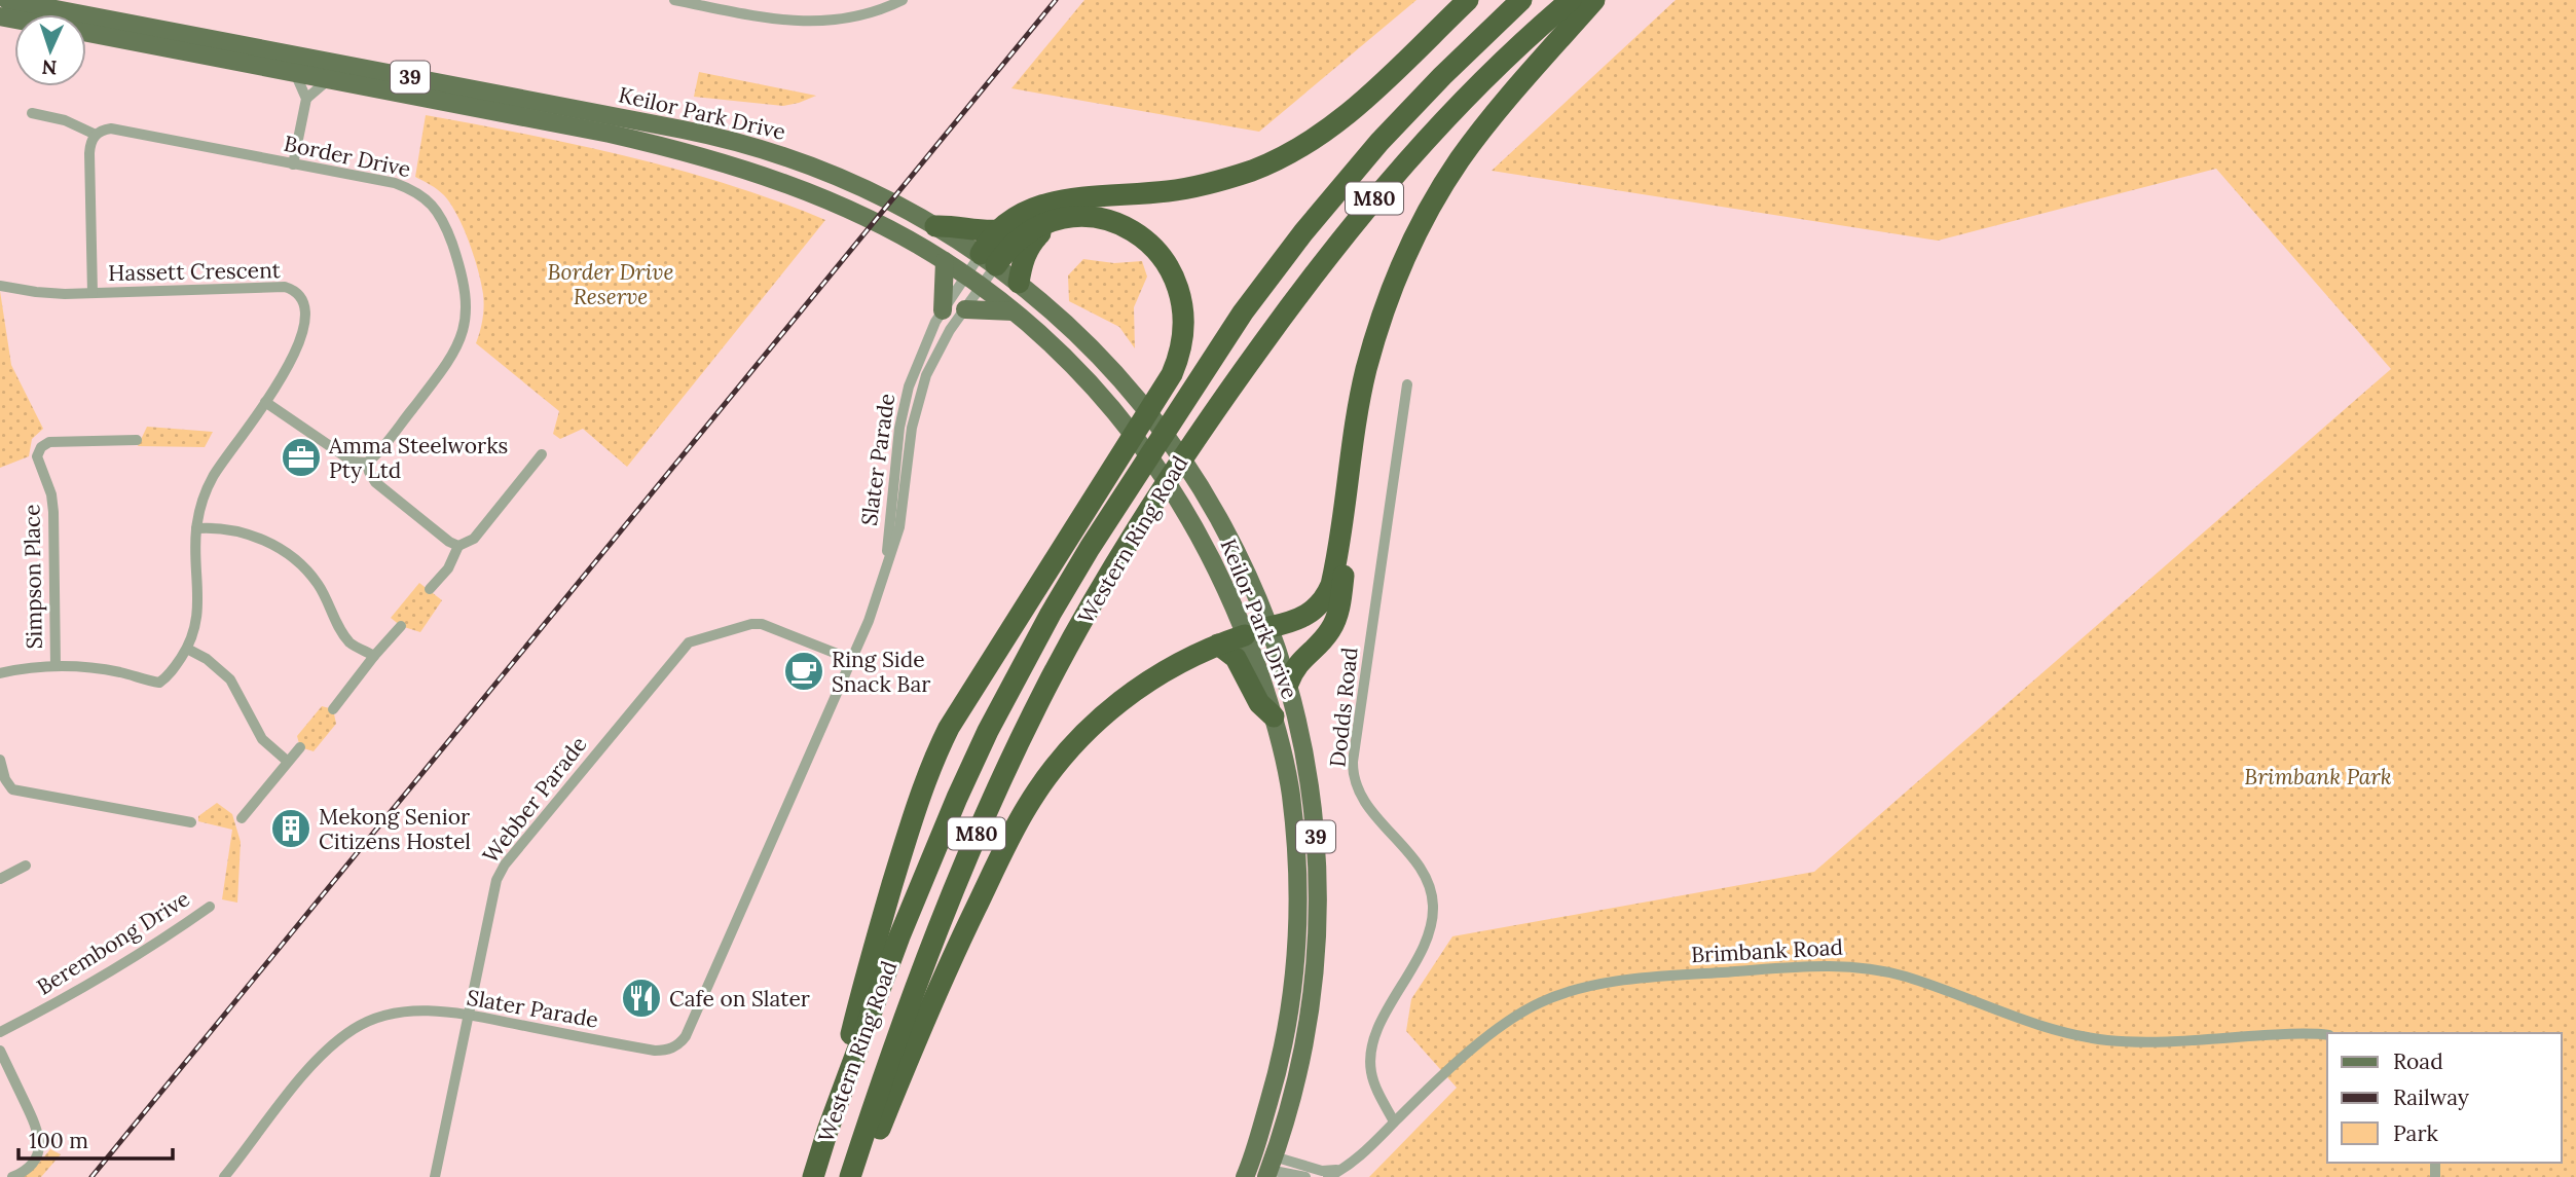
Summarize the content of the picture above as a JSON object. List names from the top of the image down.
{
  "streets": {
    "highway": ["M80", "Western Ring Road"],
    "main road": ["39", "Keilor Park Drive"],
    "street": [
      "Border Drive",
      "Hassett Crescent",
      "Slater Parade",
      "Simpson Place",
      "Dodds Road",
      "Webber Parade",
      "Berembong Drive",
      "Brimbank Road"
    ]
  },
  "crossings": [
    ["Keilor Park Drive", "Slater Parade"],
    ["Hassett Crescent", "Simpson Place"],
    ["Slater Parade", "Webber Parade"],
    ["Dodds Road", "Brimbank Road"]
  ],
  "parks": ["Border Drive Reserve", "Brimbank Park"],
  "places": {
    "office": ["Amma Steelworks Pty Ltd"],
    "cafe": ["Ring Side Snack Bar"],
    "building": ["Mekong Senior Citizens Hostel"],
    "restaurant": ["Cafe on Slater"]
  },
  "legend": ["Road", "Railway", "Park"],
  "scale_bar": "100 m",
  "north": "bottom"
}
